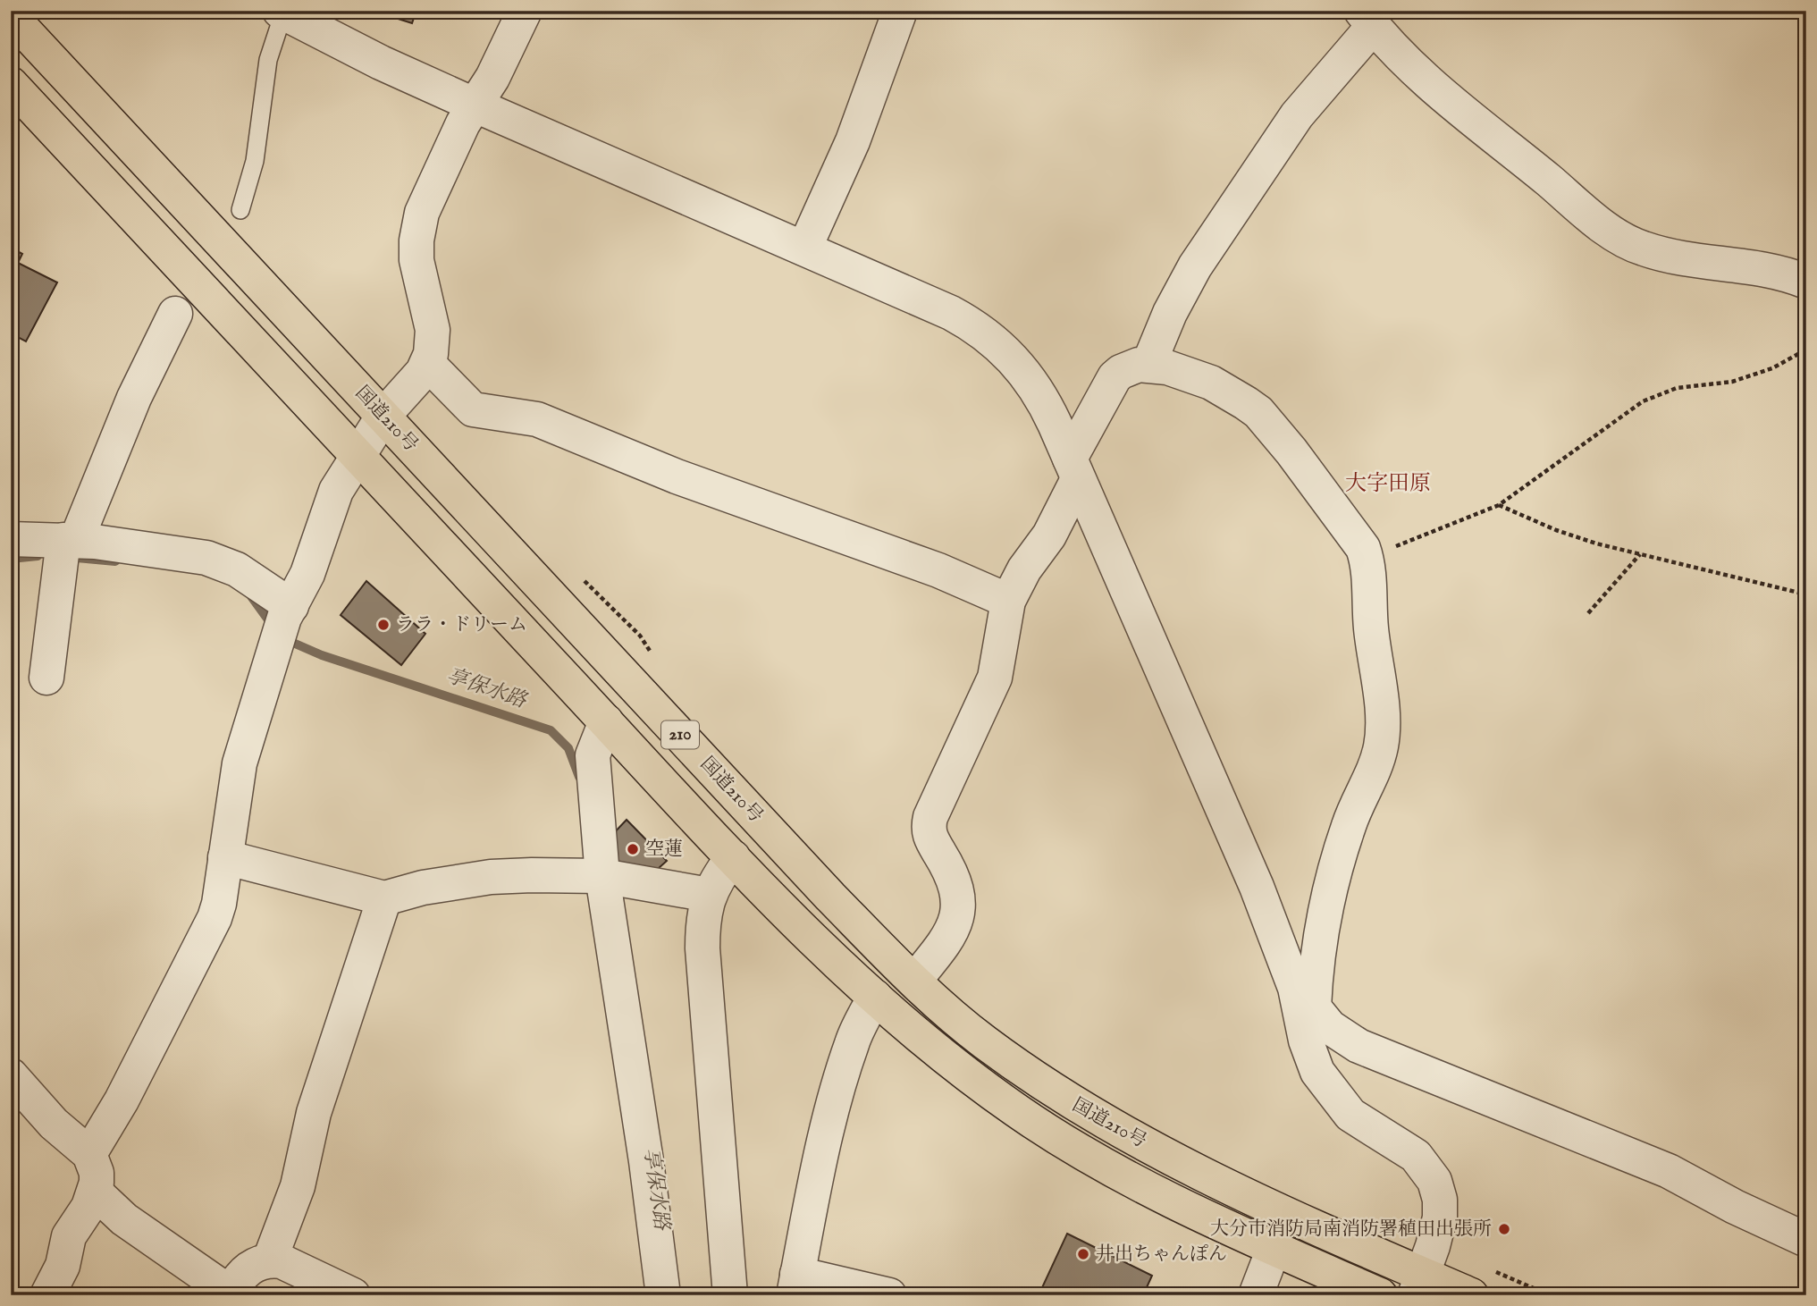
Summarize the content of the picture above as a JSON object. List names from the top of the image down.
{
  "streets": {
    "highway": ["国道210号", "210"]
  },
  "districts": ["大字田原"],
  "water": ["享保水路"],
  "places": [
    "ララ・ドリーム",
    "空蓮",
    "大分市消防局南消防署稙田出張所",
    "井出ちゃんぽん"
  ]
}
